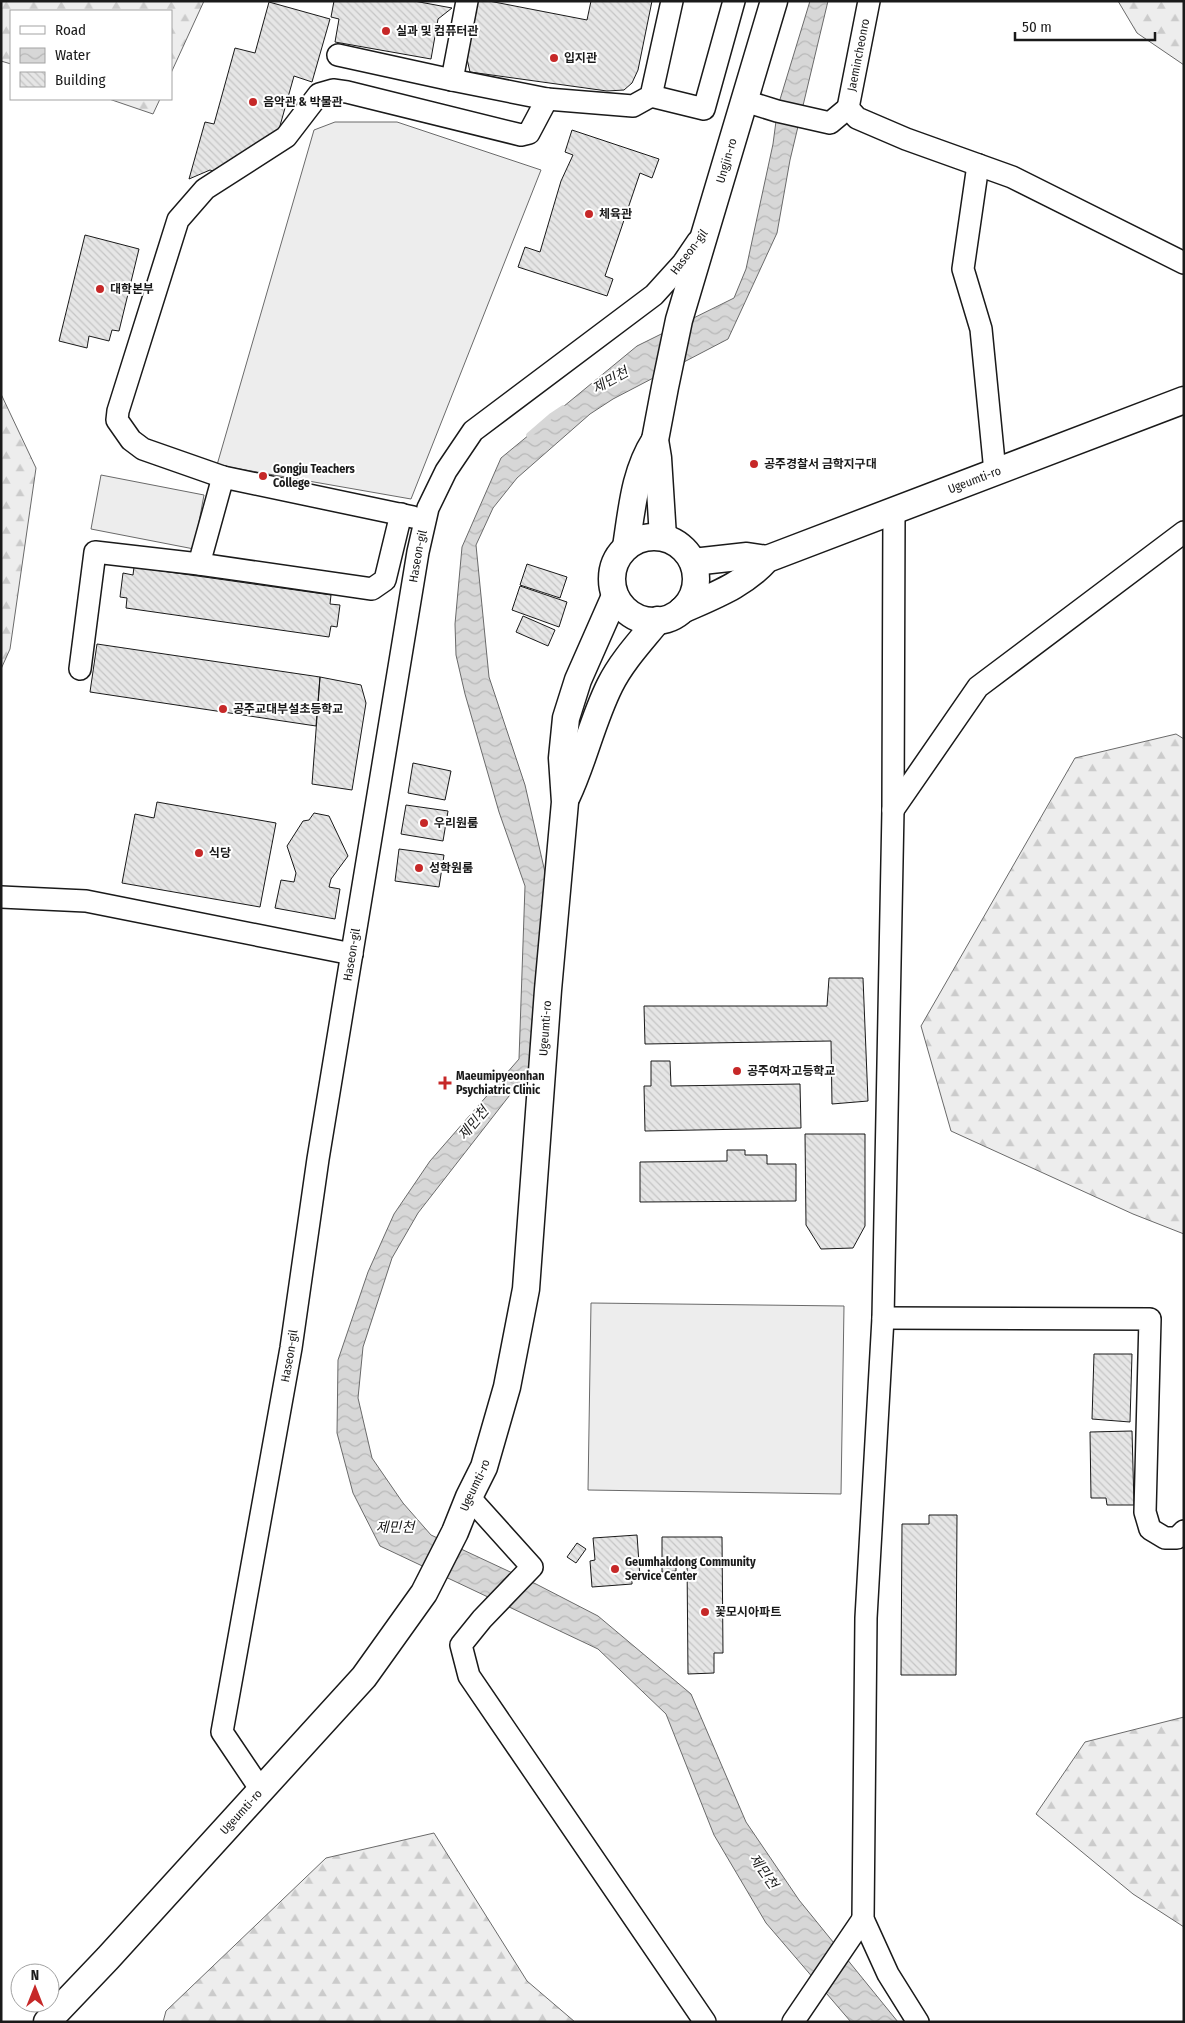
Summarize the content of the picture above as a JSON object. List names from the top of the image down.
{
  "streets": {
    "main road": ["Ungjin-ro", "Ugeumti-ro"],
    "street": ["Jaemincheonro", "Haseon-gil"]
  },
  "crossings": [
    ["Ungjin-ro", "Haseon-gil"],
    ["Haseon-gil", "Ugeumti-ro"]
  ],
  "water": ["제민천"],
  "places": {
    "other": [
      "실과 및 컴퓨터관",
      "입지관",
      "음악관 & 박물관",
      "체육관",
      "대학본부",
      "공주경찰서 금학지구대",
      "Gongju Teachers College",
      "공주교대부설초등학교",
      "우리원룸",
      "식당",
      "성학원룸",
      "공주여자고등학교",
      "Geumhakdong Community Service Center",
      "꽃모시아파트"
    ],
    "health": ["Maeumipyeonhan Psychiatric Clinic"]
  },
  "legend": ["Road", "Water", "Building"],
  "scale_bar": "50 m",
  "north": "top"
}
